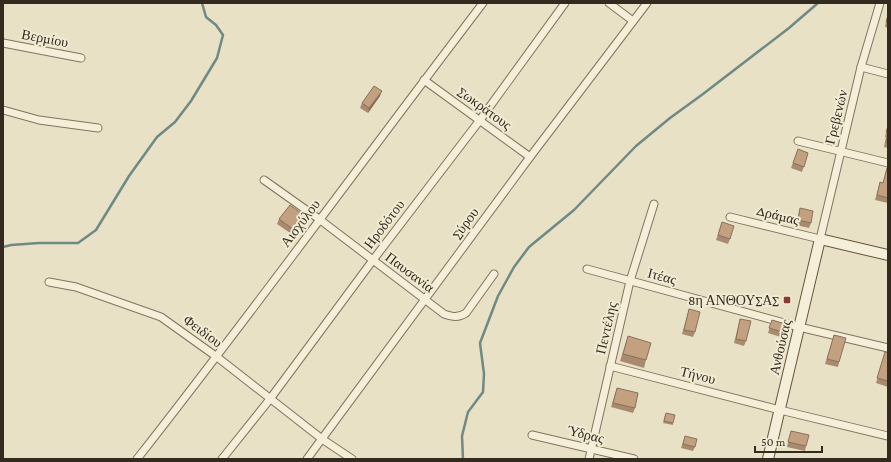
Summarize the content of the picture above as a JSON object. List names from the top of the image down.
{
  "streets": {
    "street": [
      "Βερμίου",
      "Σωκράτους",
      "Γρεβενών",
      "Δράμας",
      "Αισχύλου",
      "Σύρου",
      "Ηροδότου",
      "Παυσανία",
      "Ιτέας",
      "Πεντέλης",
      "Φειδίου",
      "Ανθούσας",
      "Τήνου",
      "Ύδρας"
    ]
  },
  "crossings": [
    ["Σωκράτους", "Αισχύλου"],
    ["Σωκράτους", "Σύρου"],
    ["Σωκράτους", "Ηροδότου"],
    ["Γρεβενών", "Δράμας"],
    ["Γρεβενών", "Ανθούσας"],
    ["Δράμας", "Ανθούσας"],
    ["Αισχύλου", "Παυσανία"],
    ["Αισχύλου", "Φειδίου"],
    ["Σύρου", "Παυσανία"],
    ["Σύρου", "Φειδίου"],
    ["Ηροδότου", "Παυσανία"],
    ["Ηροδότου", "Φειδίου"],
    ["Ιτέας", "Πεντέλης"],
    ["Ιτέας", "Ανθούσας"],
    ["Πεντέλης", "Τήνου"],
    ["Πεντέλης", "Ύδρας"],
    ["Ανθούσας", "Τήνου"]
  ],
  "places": {
    "transit": ["8η ΑΝΘΟΥΣΑΣ"]
  },
  "scale_bar": "50 m"
}
